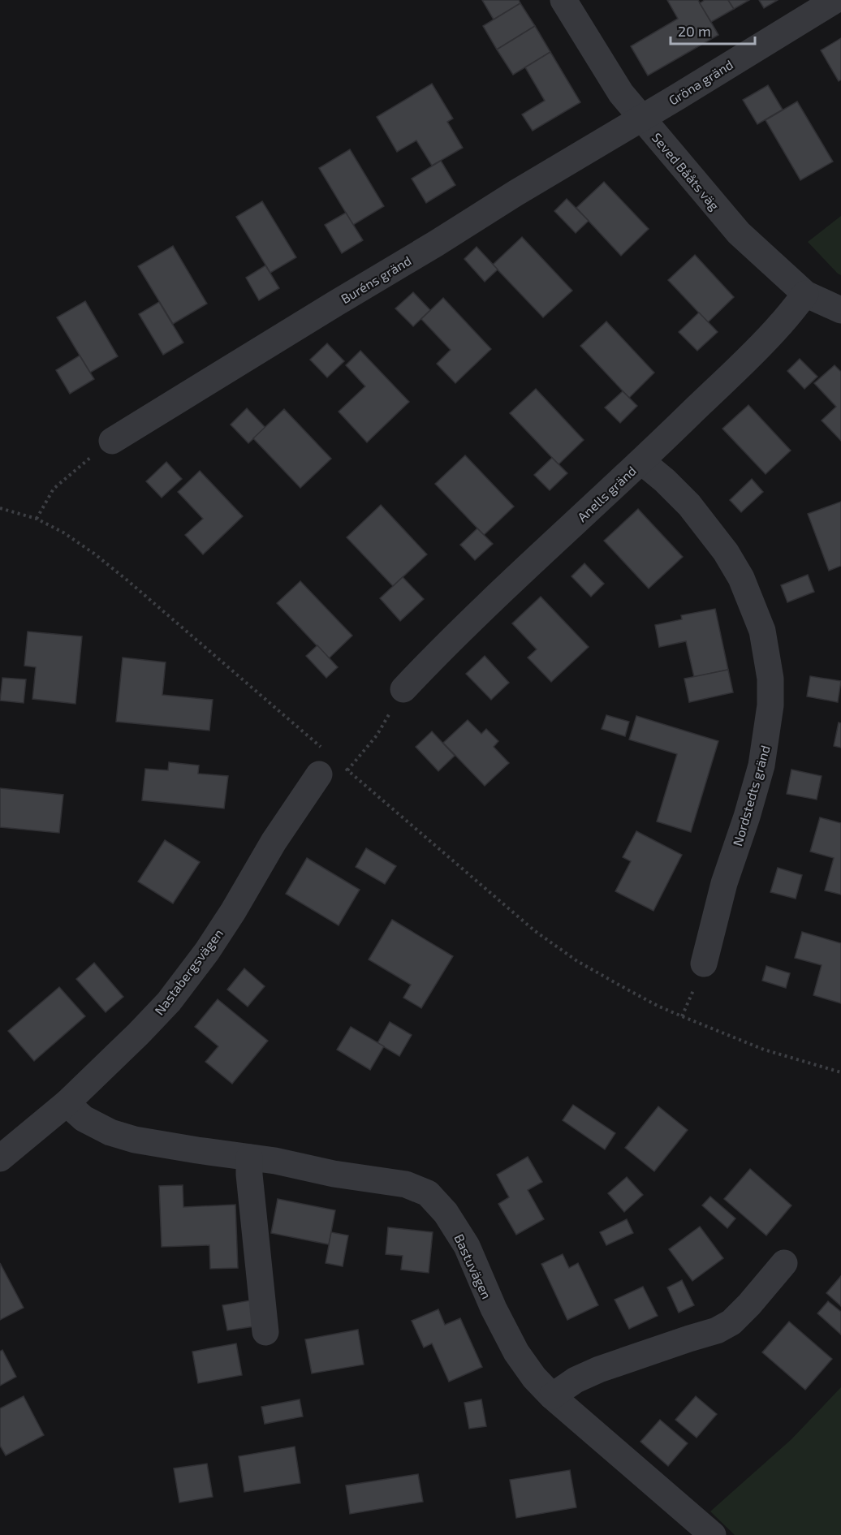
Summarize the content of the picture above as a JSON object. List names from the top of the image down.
{
  "streets": {
    "street": [
      "Gröna gränd",
      "Seved Bååts väg",
      "Buréns gränd",
      "Anells gränd",
      "Nordstedts gränd",
      "Nastabergsvägen",
      "Bastuvägen"
    ]
  },
  "crossings": [
    ["Gröna gränd", "Seved Bååts väg"],
    ["Gröna gränd", "Buréns gränd"],
    ["Seved Bååts väg", "Buréns gränd"],
    ["Seved Bååts väg", "Anells gränd"],
    ["Anells gränd", "Nordstedts gränd"],
    ["Nastabergsvägen", "Bastuvägen"]
  ],
  "scale_bar": "20 m"
}
